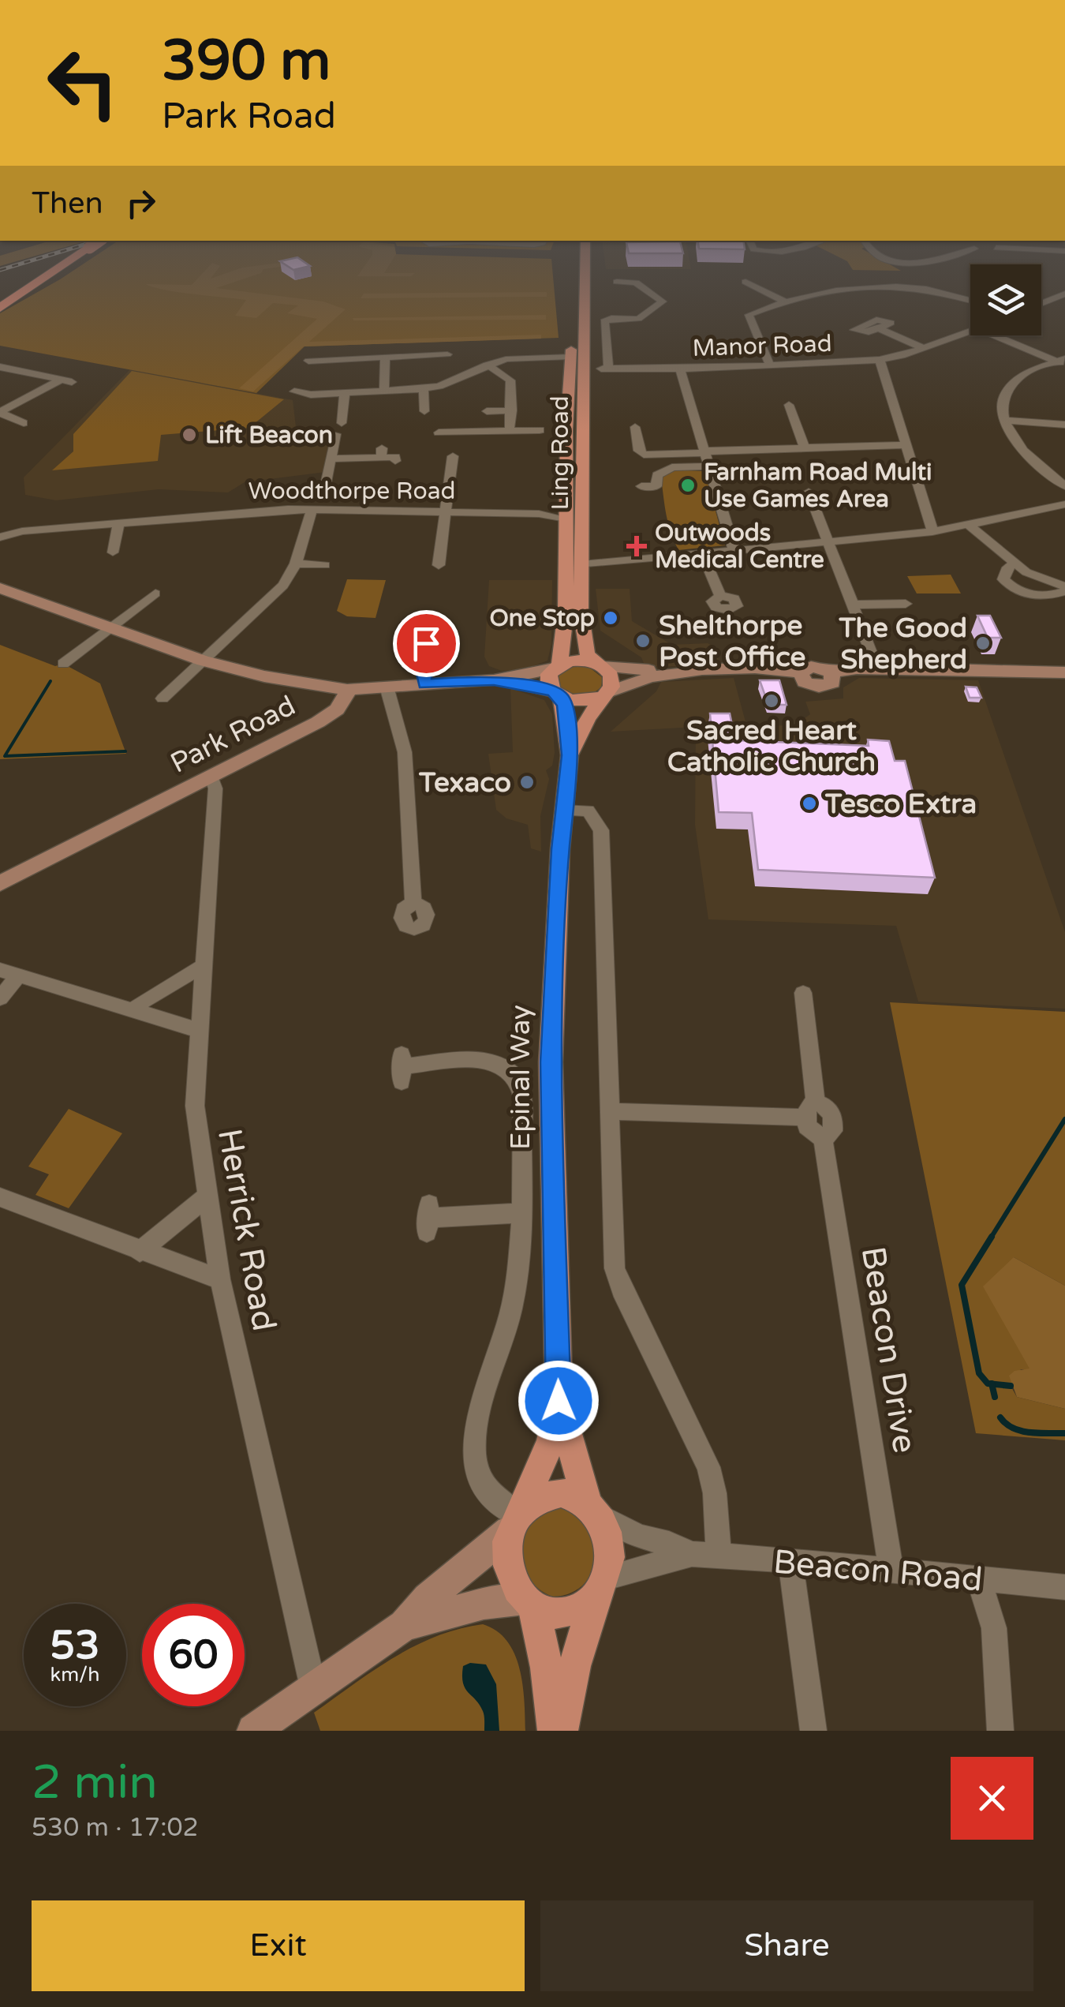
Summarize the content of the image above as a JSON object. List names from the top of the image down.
{
  "streets": {
    "main road": ["Ling Road", "Woodthorpe Road", "Epinal Way"],
    "street": [
      "Manor Road",
      "Park Road",
      "Herrick Road",
      "Beacon Drive",
      "Beacon Road"
    ]
  },
  "crossings": [
    ["Ling Road", "Woodthorpe Road"],
    ["Ling Road", "Epinal Way"],
    ["Park Road", "Herrick Road"],
    ["Epinal Way", "Beacon Road"],
    ["Beacon Drive", "Beacon Road"]
  ],
  "places": {
    "other": [
      "Lift Beacon",
      "Farnham Road Multi Use Games Area",
      "One Stop",
      "Shelthorpe Post Office",
      "The Good Shepherd",
      "Sacred Heart Catholic Church",
      "Texaco",
      "Tesco Extra"
    ],
    "health": ["Outwoods Medical Centre"]
  },
  "page": {
    "turn": ["390 m", "Park Road"],
    "then": "Then",
    "speed": "53 km/h",
    "limit": "60",
    "heading": ["2 min", "530 m · 17:02"],
    "buttons": ["Exit", "Share"]
  }
}
